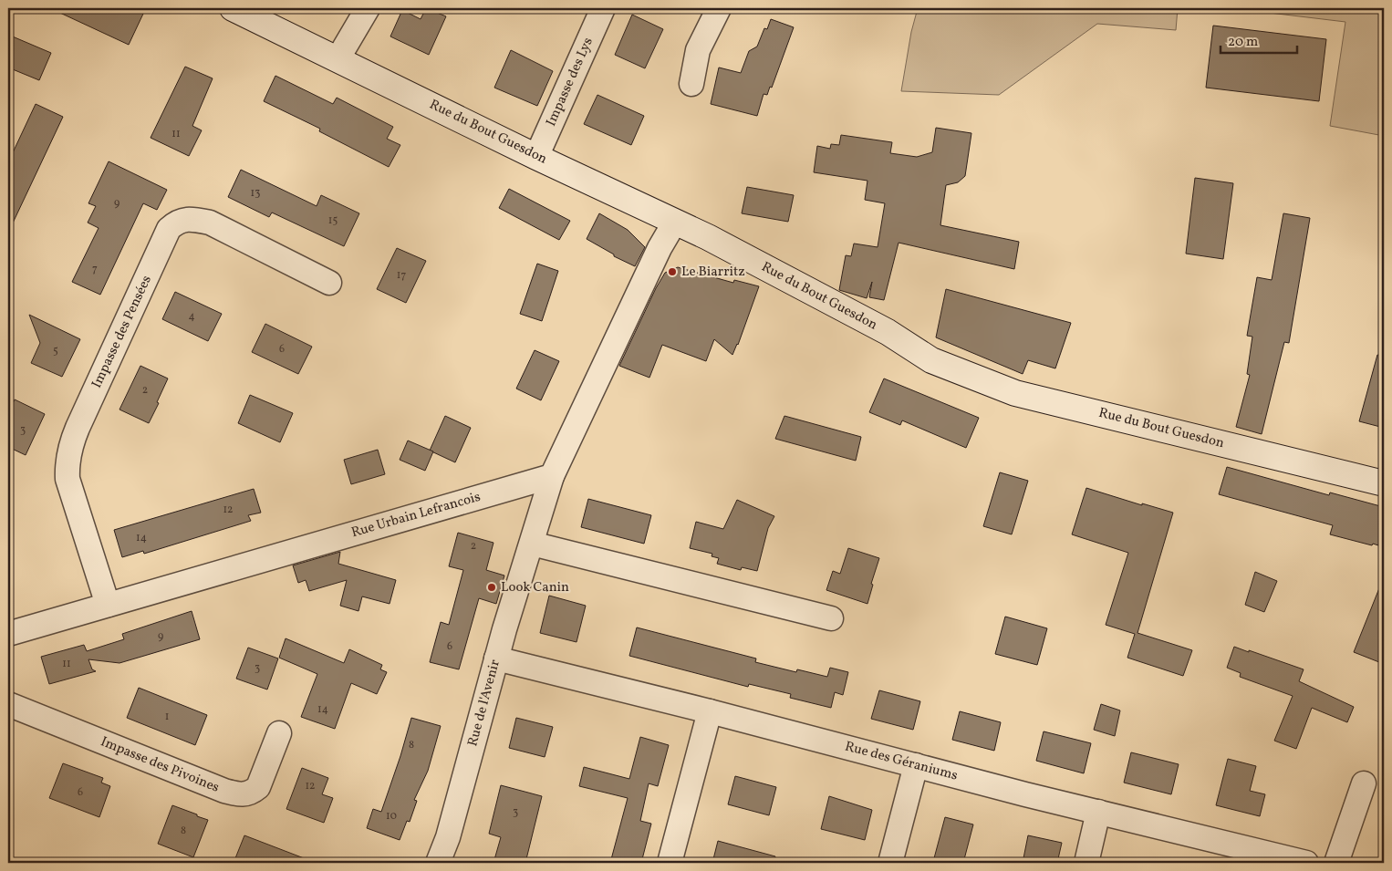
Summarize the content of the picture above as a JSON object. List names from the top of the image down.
{
  "streets": {
    "street": [
      "Impasse des Lys",
      "Rue du Bout Guesdon",
      "Impasse des Pensées",
      "Rue Urbain Lefrancois",
      "Rue de l'Avenir",
      "Rue des Géraniums",
      "Impasse des Pivoines"
    ]
  },
  "crossings": [
    ["Impasse des Lys", "Rue du Bout Guesdon"],
    ["Impasse des Pensées", "Rue Urbain Lefrancois"],
    ["Rue Urbain Lefrancois", "Rue de l'Avenir"],
    ["Rue de l'Avenir", "Rue des Géraniums"]
  ],
  "places": ["Le Biarritz", "Look Canin"],
  "house_numbers": [
    "11",
    "13",
    "9",
    "15",
    "7",
    "17",
    "4",
    "6",
    "5",
    "2",
    "3",
    "12",
    "14",
    "2",
    "9",
    "6",
    "11",
    "3",
    "14",
    "1",
    "8",
    "12",
    "6",
    "3",
    "10",
    "8"
  ],
  "scale_bar": "20 m"
}
